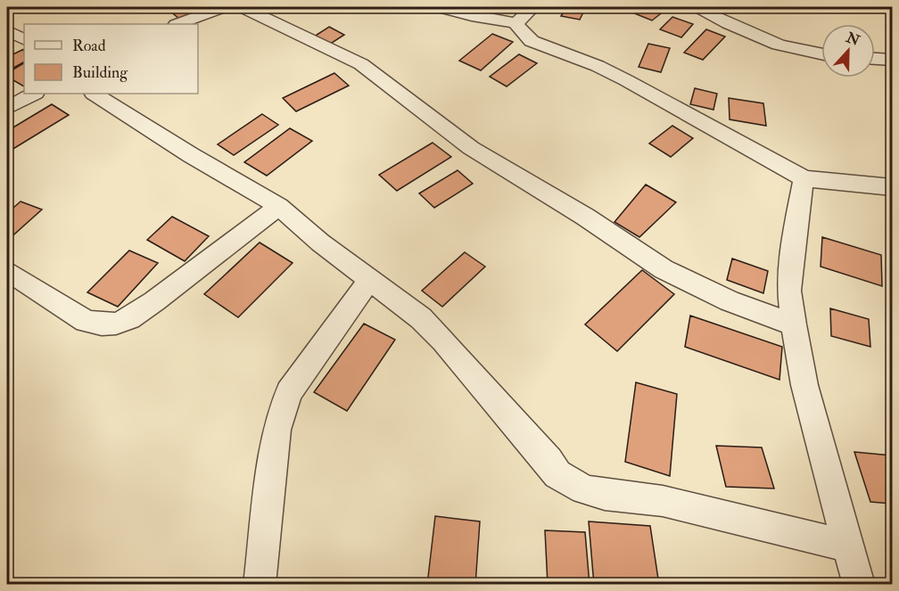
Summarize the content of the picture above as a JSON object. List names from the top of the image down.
{
  "legend": ["Road", "Building"],
  "north": "top"
}
